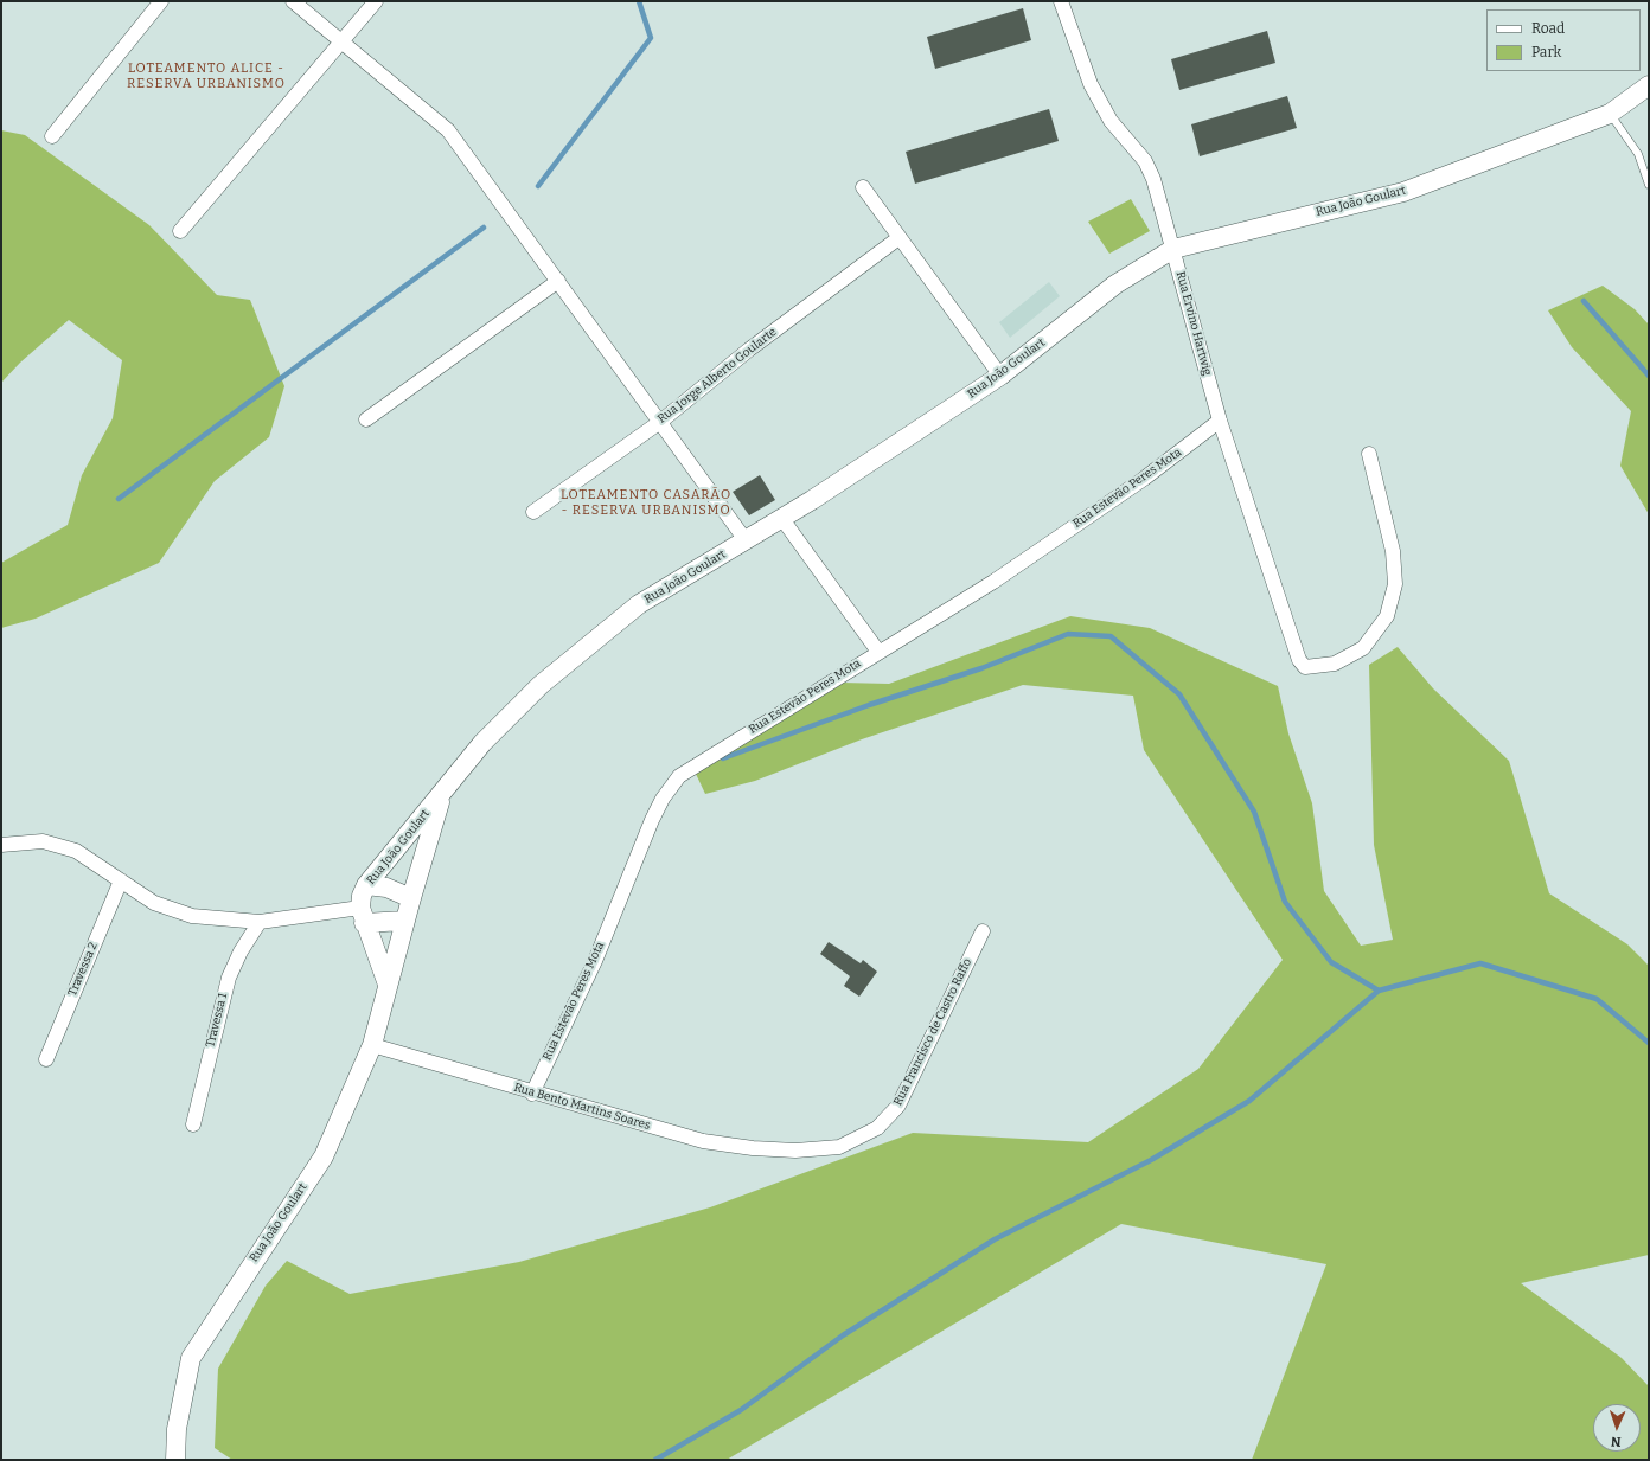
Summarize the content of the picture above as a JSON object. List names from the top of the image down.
{
  "streets": {
    "street": [
      "Rua João Goulart",
      "Rua Ervino Hartwig",
      "Rua Jorge Alberto Goularte",
      "Rua Estevão Peres Mota",
      "Travessa 2",
      "Travessa 1",
      "Rua Francisco de Castro Raffo",
      "Rua Bento Martins Soares"
    ]
  },
  "crossings": [
    ["Rua João Goulart", "Rua Ervino Hartwig"],
    ["Rua João Goulart", "Rua Bento Martins Soares"],
    ["Rua Ervino Hartwig", "Rua Estevão Peres Mota"],
    ["Rua Estevão Peres Mota", "Rua Bento Martins Soares"],
    ["Rua Francisco de Castro Raffo", "Rua Bento Martins Soares"]
  ],
  "districts": ["LOTEAMENTO ALICE - RESERVA URBANISMO", "LOTEAMENTO CASARÃO - RESERVA URBANISMO"],
  "legend": ["Road", "Park"],
  "north": "bottom"
}
